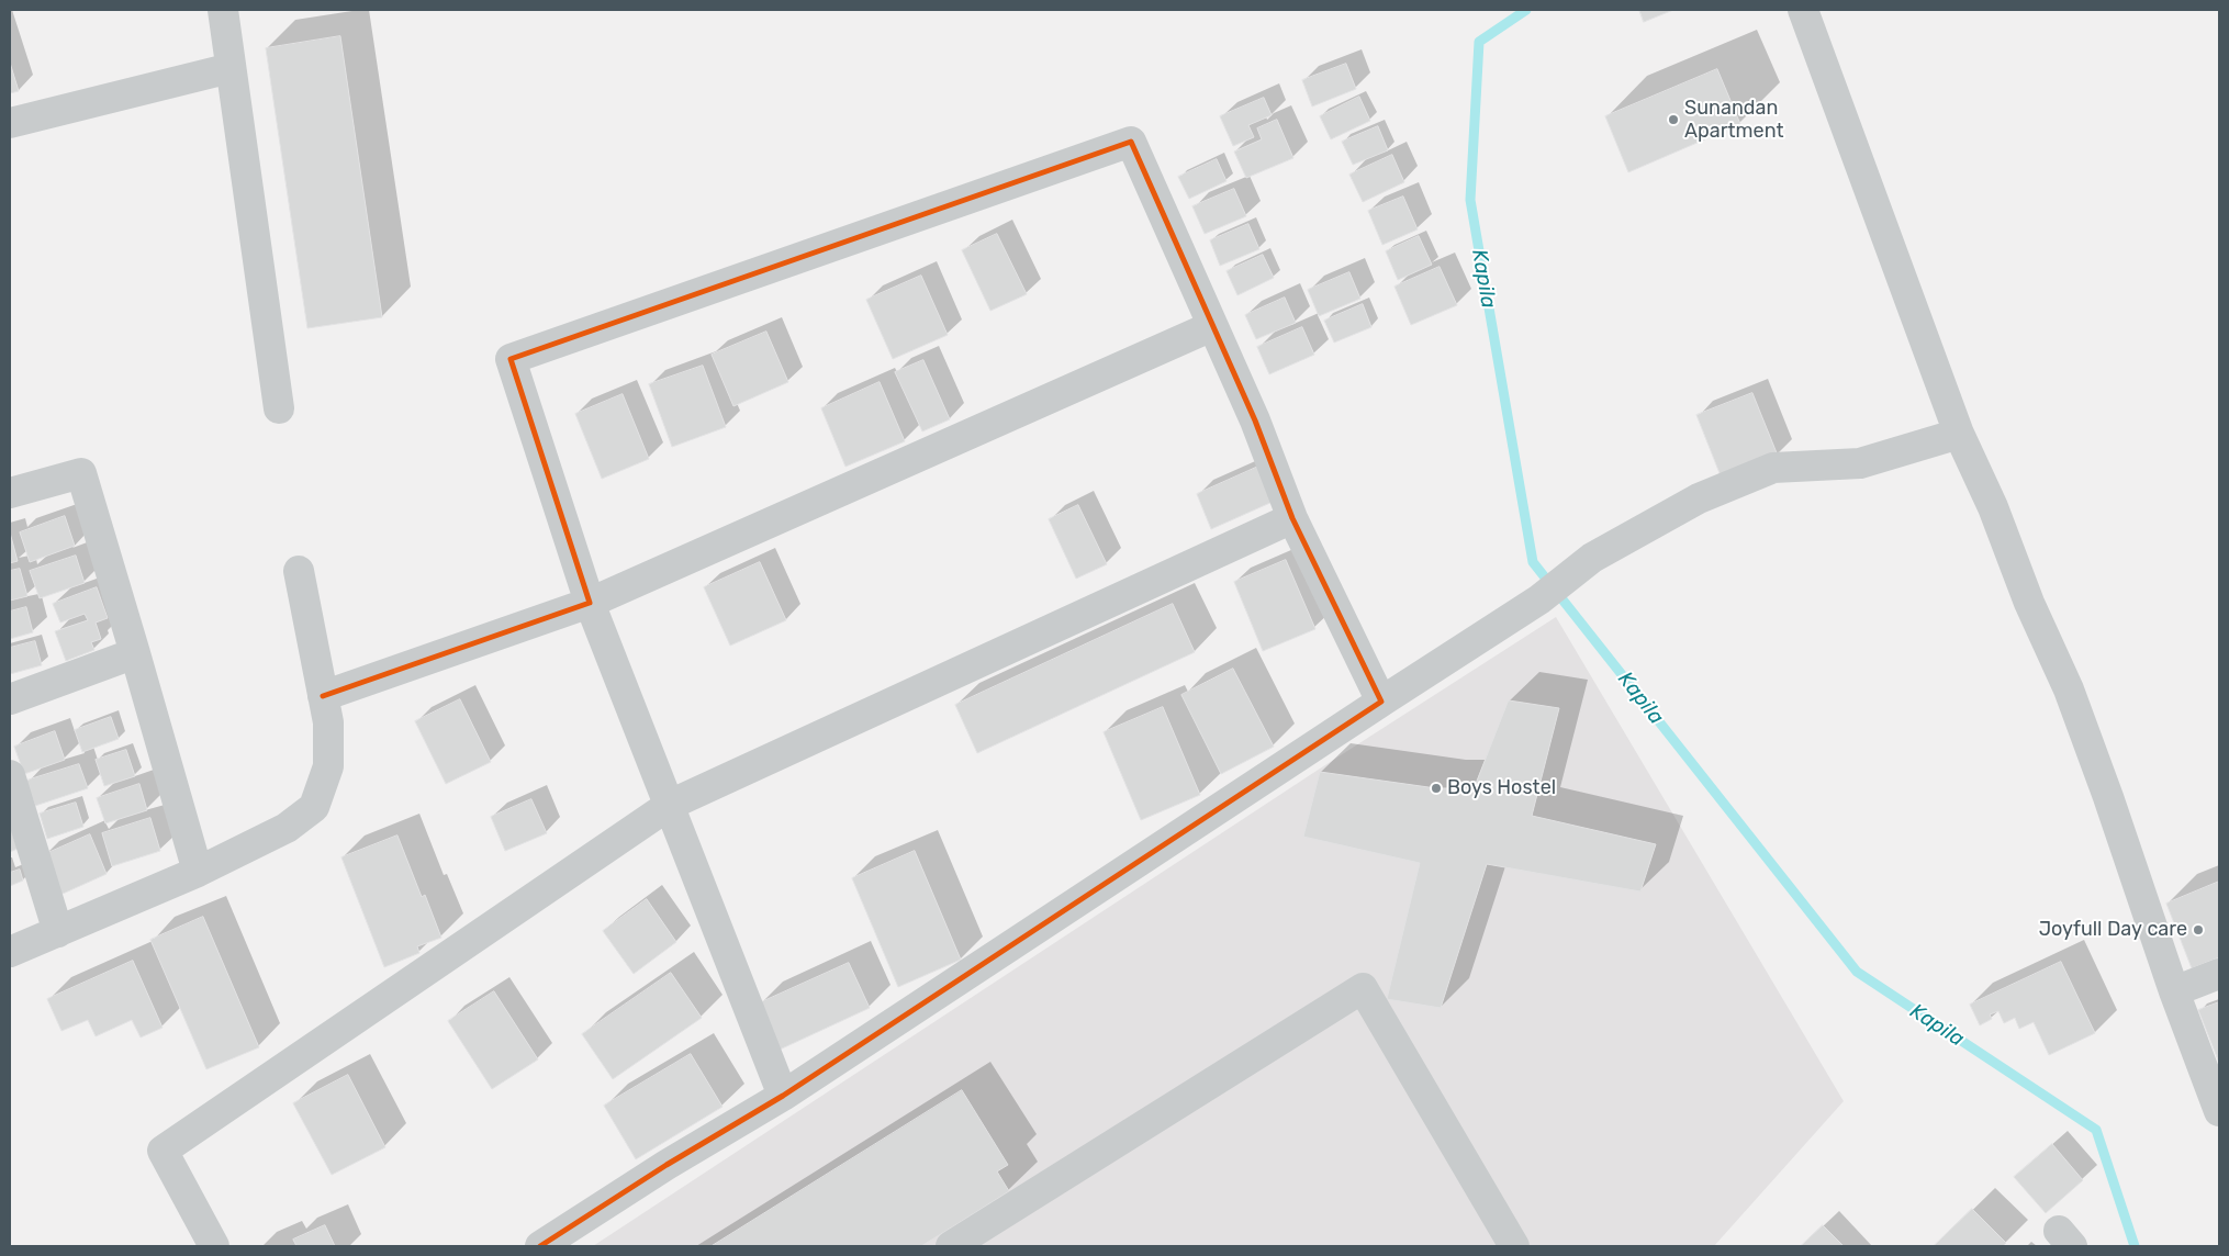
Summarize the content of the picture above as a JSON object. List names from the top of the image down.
{
  "water": ["Kapila"],
  "places": ["Sunandan Apartment", "Boys Hostel", "Joyfull Day care"]
}
